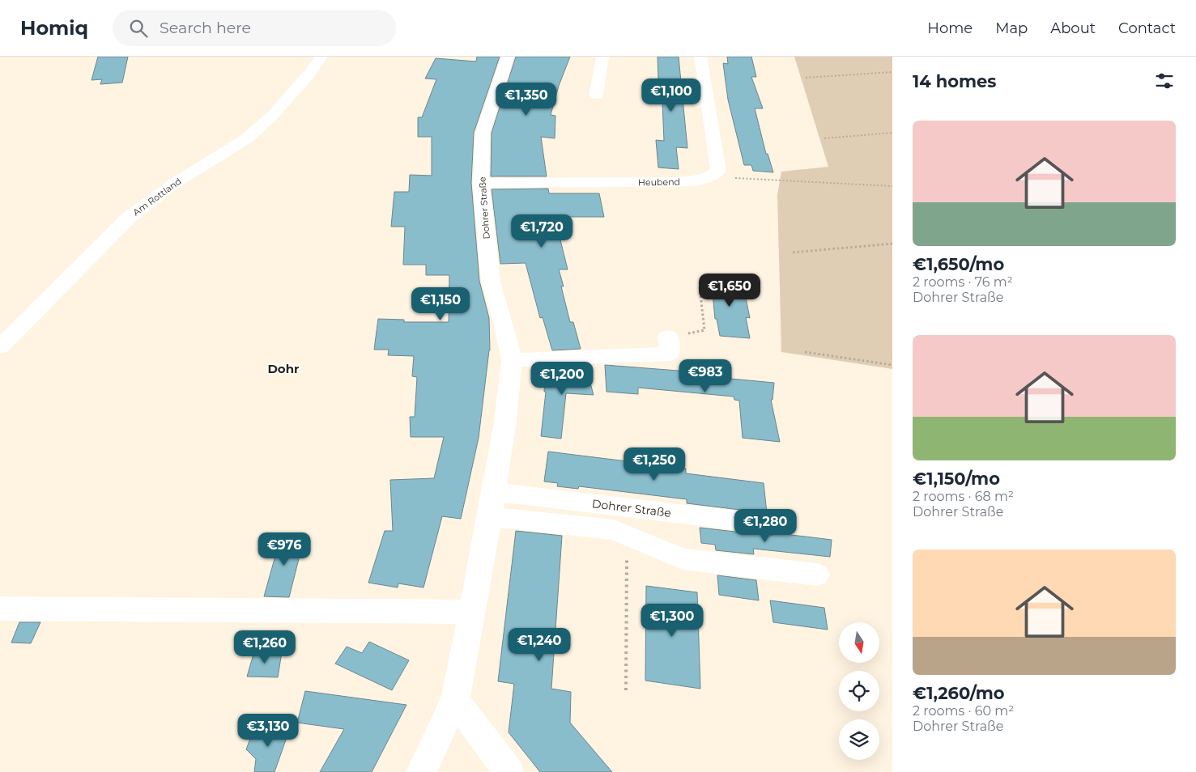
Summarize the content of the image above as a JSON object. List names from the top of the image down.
{
  "streets": {
    "street": ["Heubend", "Am Rottland", "Dohrer Straße"]
  },
  "crossings": [
    ["Heubend", "Dohrer Straße"]
  ],
  "districts": ["Dohr"],
  "north": "bottom",
  "page": {
    "header": "Homiq",
    "search": "Search here",
    "nav": [
      "Home",
      "Map",
      "About",
      "Contact"
    ],
    "heading": "14 homes",
    "price": [
      "€1,100",
      "€1,350",
      "€1,720",
      "€1,650",
      "€1,150",
      "€983",
      "€1,200",
      "€1,250",
      "€1,280",
      "€976",
      "€1,300",
      "€1,240",
      "€1,260",
      "€3,130"
    ],
    "list": [
      {
        "name": "€1,650/mo",
        "note": "2 rooms · 76 m² · Dohrer Straße"
      },
      {
        "name": "€1,150/mo",
        "note": "2 rooms · 68 m² · Dohrer Straße"
      },
      {
        "name": "€1,260/mo",
        "note": "2 rooms · 60 m² · Dohrer Straße"
      }
    ]
  }
}
